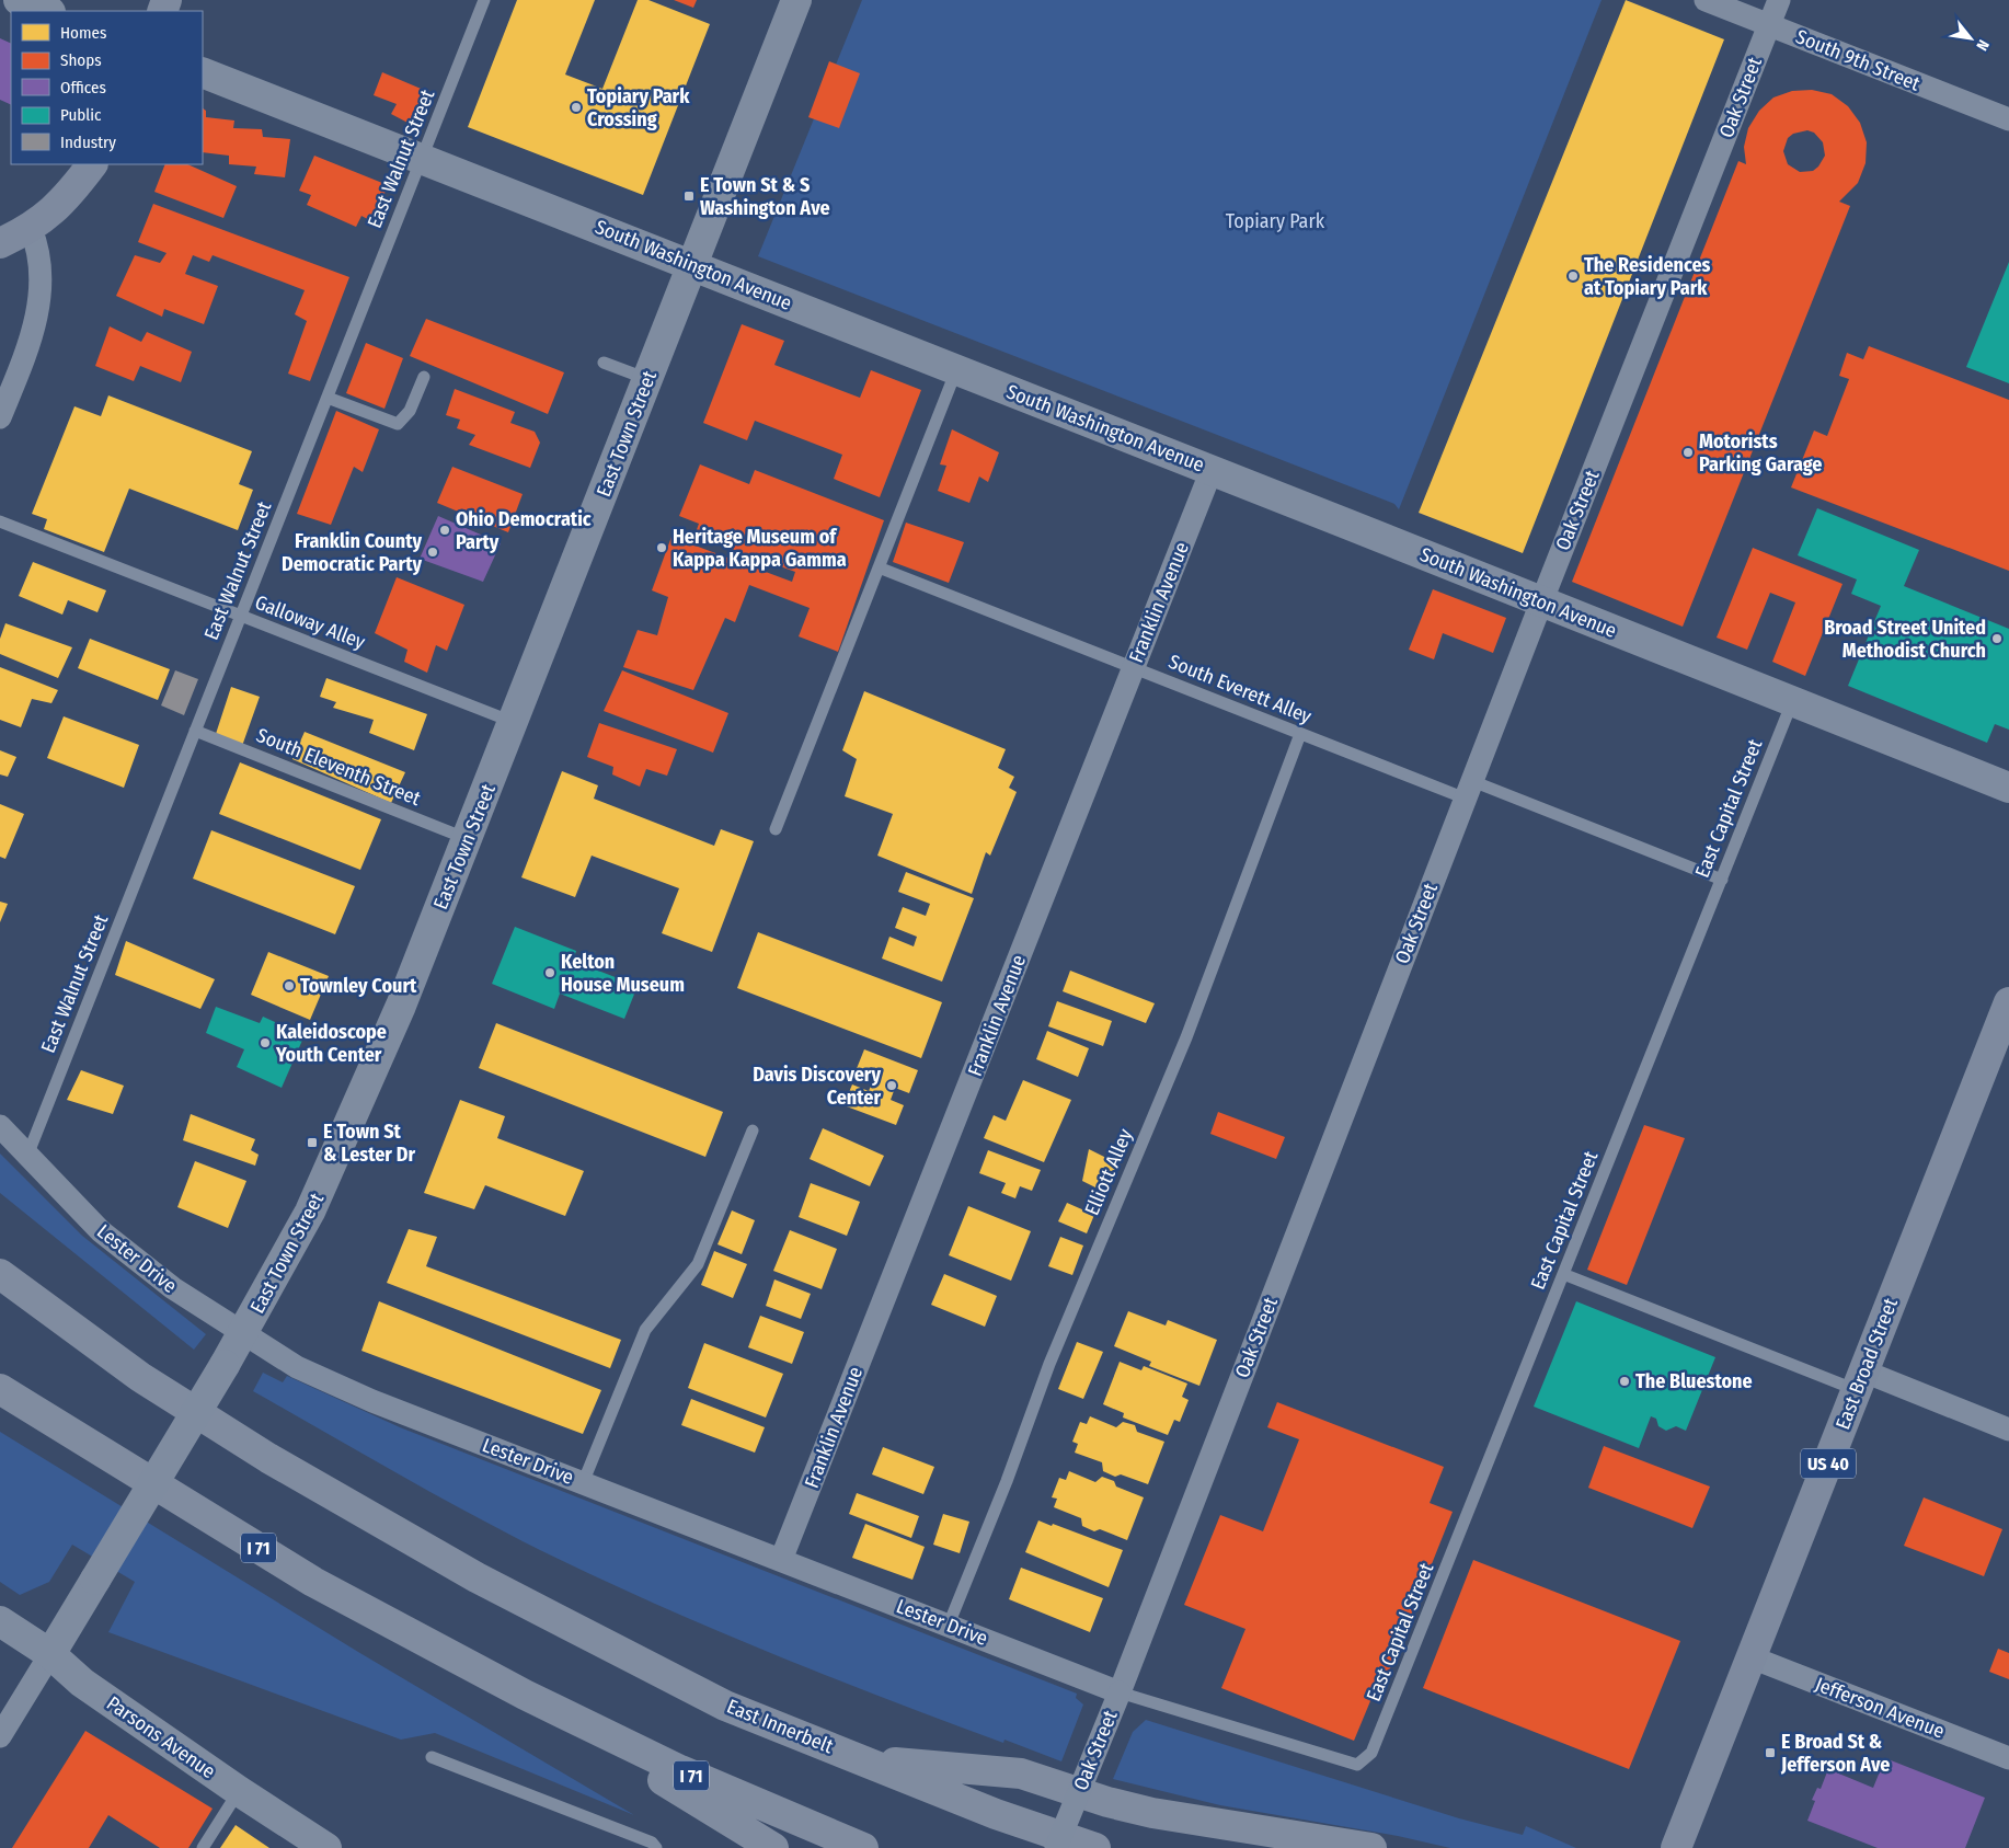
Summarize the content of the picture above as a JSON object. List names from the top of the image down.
{
  "streets": {
    "highway": ["I 71", "East Innerbelt"],
    "main road": ["East Broad Street", "US 40"],
    "street": [
      "South 9th Street",
      "Oak Street",
      "South Washington Avenue",
      "East Town Street",
      "Franklin Avenue",
      "Lester Drive",
      "Jefferson Avenue",
      "Parsons Avenue"
    ],
    "lane": [
      "East Walnut Street",
      "Galloway Alley",
      "South Everett Alley",
      "South Eleventh Street",
      "East Capital Street",
      "Elliott Alley"
    ]
  },
  "crossings": [
    ["South 9th Street", "Oak Street"],
    ["Oak Street", "South Washington Avenue"],
    ["Oak Street", "South Everett Alley"],
    ["Oak Street", "East Capital Street"],
    ["Oak Street", "Lester Drive"],
    ["East Walnut Street", "South Washington Avenue"],
    ["East Walnut Street", "Galloway Alley"],
    ["East Walnut Street", "South Eleventh Street"],
    ["East Walnut Street", "Lester Drive"],
    ["South Washington Avenue", "East Town Street"],
    ["South Washington Avenue", "Franklin Avenue"],
    ["South Washington Avenue", "East Capital Street"],
    ["East Town Street", "Galloway Alley"],
    ["East Town Street", "South Eleventh Street"],
    ["East Town Street", "Lester Drive"],
    ["East Town Street", "Parsons Avenue"],
    ["Franklin Avenue", "South Everett Alley"],
    ["Franklin Avenue", "Lester Drive"],
    ["South Everett Alley", "East Capital Street"],
    ["South Everett Alley", "Elliott Alley"],
    ["East Capital Street", "Lester Drive"],
    ["Elliott Alley", "Lester Drive"],
    ["East Broad Street", "Jefferson Avenue"]
  ],
  "parks": ["Topiary Park"],
  "places": {
    "other": [
      "Topiary Park Crossing",
      "The Residences at Topiary Park",
      "Motorists Parking Garage",
      "Ohio Democratic Party",
      "Heritage Museum of Kappa Kappa Gamma",
      "Franklin County Democratic Party",
      "Broad Street United Methodist Church",
      "Kelton House Museum",
      "Townley Court",
      "Kaleidoscope Youth Center",
      "Davis Discovery Center",
      "The Bluestone"
    ],
    "transit": ["E Town St & S Washington Ave", "E Town St & Lester Dr", "E Broad St & Jefferson Ave"]
  },
  "legend": [
    "Homes",
    "Shops",
    "Offices",
    "Public",
    "Industry"
  ],
  "north": "bottom right"
}
